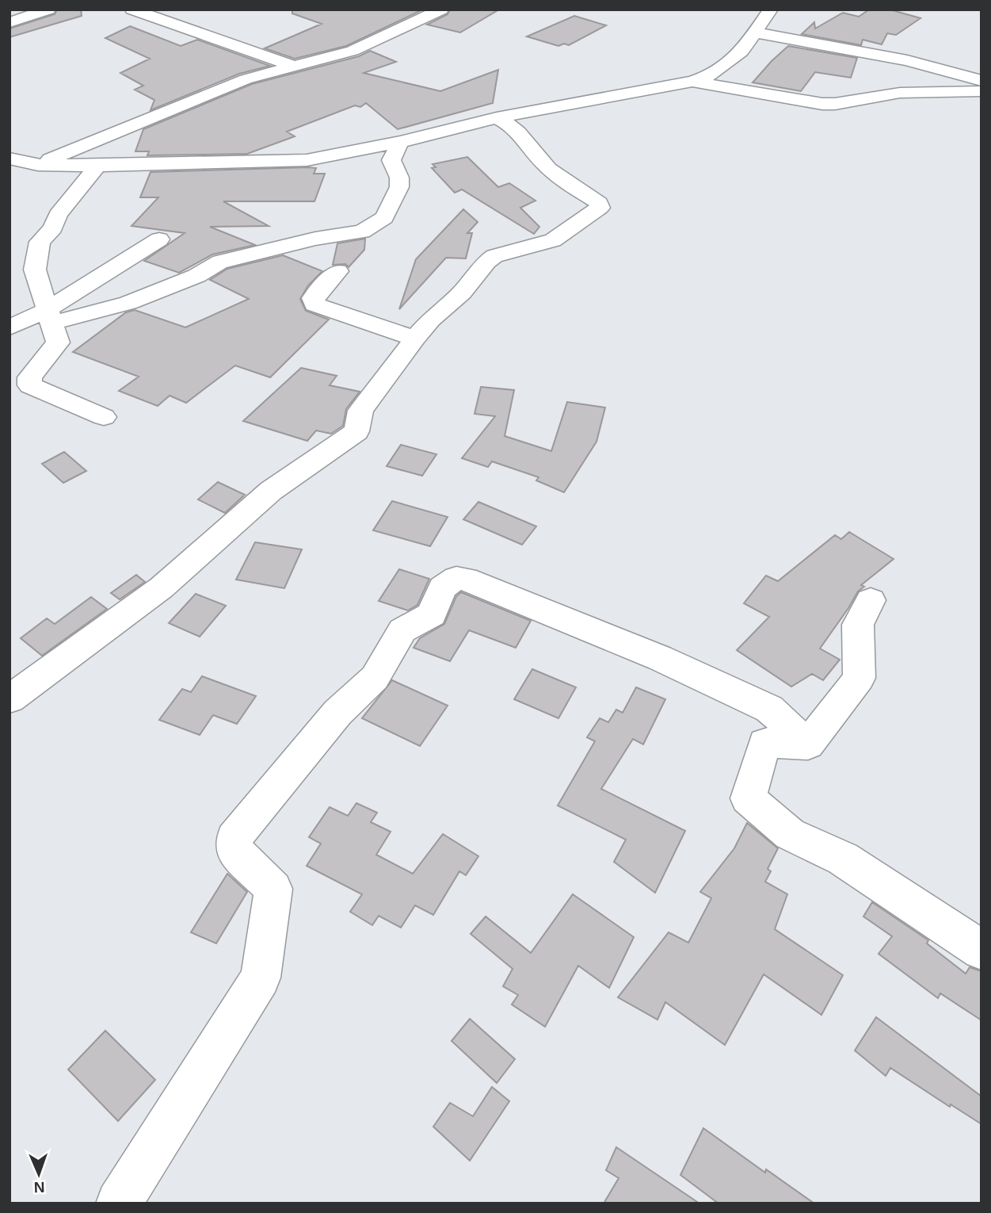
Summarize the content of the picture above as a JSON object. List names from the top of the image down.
{
  "north": "bottom"
}
